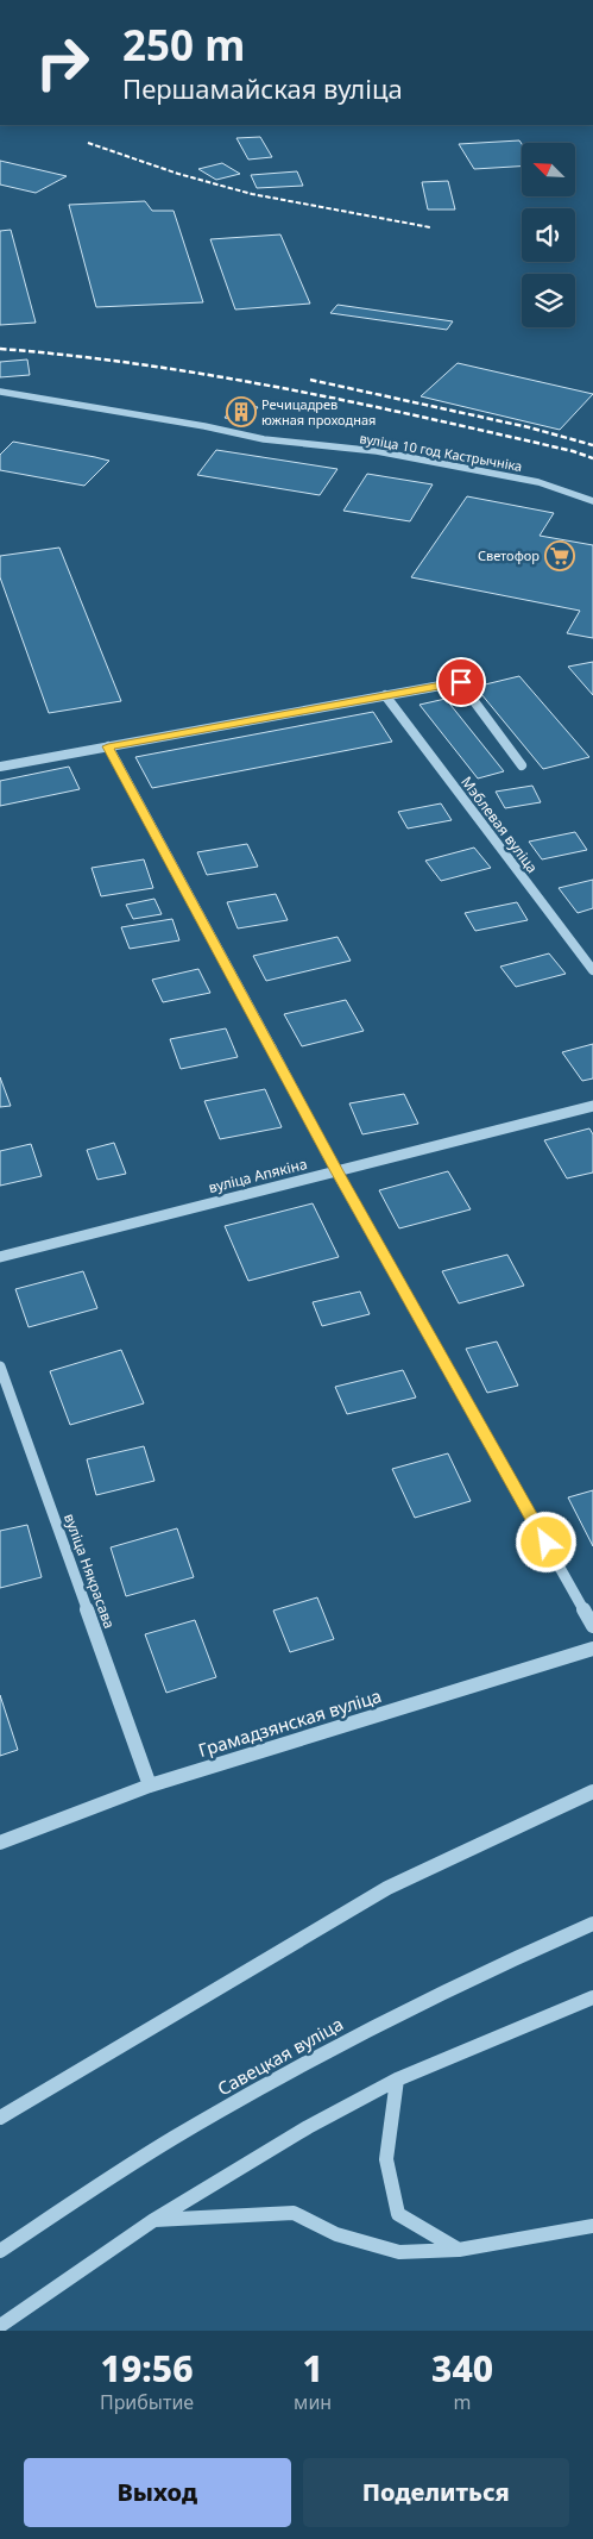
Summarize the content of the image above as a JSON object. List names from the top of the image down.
{
  "streets": {
    "street": [
      "вуліца 10 год Кастрычніка",
      "Мэблевая вуліца",
      "вуліца Апякіна",
      "вуліца Някрасава",
      "Грамадзянская вуліца",
      "Савецкая вуліца"
    ]
  },
  "crossings": [
    ["вуліца Някрасава", "Грамадзянская вуліца"]
  ],
  "places": {
    "building": ["Речицадрев южная проходная"],
    "supermarket": ["Светофор"]
  },
  "north": "top left",
  "page": {
    "turn": ["250 m", "Першамайская вуліца"],
    "eta": [
      "19:56",
      "Прибытие",
      "1",
      "мин",
      "340",
      "m"
    ],
    "buttons": ["Выход", "Поделиться"]
  }
}
